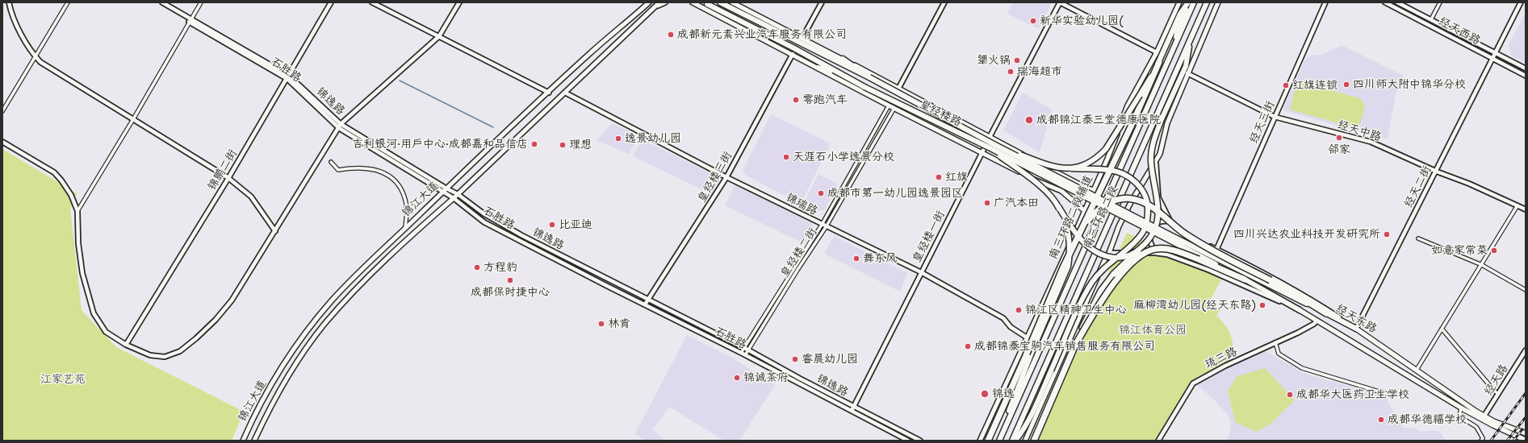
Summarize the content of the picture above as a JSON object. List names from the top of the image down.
{
  "streets": {
    "highway": ["皇经楼路", "南三环路二段", "经天东路"],
    "main road": ["锦江大道", "南三环路二段辅道"],
    "street": [
      "经天西路",
      "石胜路",
      "锦逸路",
      "经天三街",
      "经天中路",
      "锦鹏二街",
      "皇经楼三街",
      "经天二街",
      "锦瑞路",
      "皇经楼一街",
      "皇经楼二街",
      "琉三路",
      "经天路"
    ]
  },
  "crossings": [
    ["经天西路", "经天二街"],
    ["石胜路", "锦逸路"],
    ["石胜路", "锦鹏二街"],
    ["石胜路", "皇经楼三街"],
    ["石胜路", "锦江大道"],
    ["石胜路", "皇经楼一街"],
    ["石胜路", "皇经楼二街"],
    ["锦逸路", "皇经楼三街"],
    ["锦逸路", "锦江大道"],
    ["锦逸路", "皇经楼一街"],
    ["锦逸路", "皇经楼二街"],
    ["皇经楼路", "经天东路"],
    ["经天三街", "经天中路"],
    ["经天中路", "经天二街"],
    ["皇经楼三街", "锦瑞路"],
    ["经天二街", "经天东路"],
    ["锦江大道", "锦瑞路"],
    ["锦瑞路", "南三环路二段辅道"],
    ["锦瑞路", "皇经楼一街"],
    ["锦瑞路", "皇经楼二街"],
    ["经天东路", "琉三路"],
    ["经天东路", "经天路"]
  ],
  "parks": ["锦江体育公园", "江家艺苑"],
  "places": [
    "新华实验幼儿园(",
    "成都新元素兴业汽车服务有限公司",
    "犟火锅",
    "瑞海超市",
    "四川师大附中锦华分校",
    "红旗连锁",
    "零跑汽车",
    "成都锦江泰三堂德康医院",
    "邻家",
    "逸景幼儿园",
    "吉利银河·用户中心·成都嘉和品信店",
    "理想",
    "天涯石小学逸景分校",
    "红旗",
    "成都市第一幼儿园逸景园区",
    "广汽本田",
    "比亚迪",
    "四川兴达农业科技开发研究所",
    "如意家常菜",
    "舞东风",
    "方程豹",
    "成都保时捷中心",
    "麻柳湾幼儿园(经天东路)",
    "锦江区精神卫生中心",
    "林肯",
    "成都锦泰宝驹汽车销售服务有限公司",
    "睿晨幼儿园",
    "锦诚茶府",
    "锦逸",
    "成都华大医药卫生学校",
    "成都华德福学校"
  ]
}
